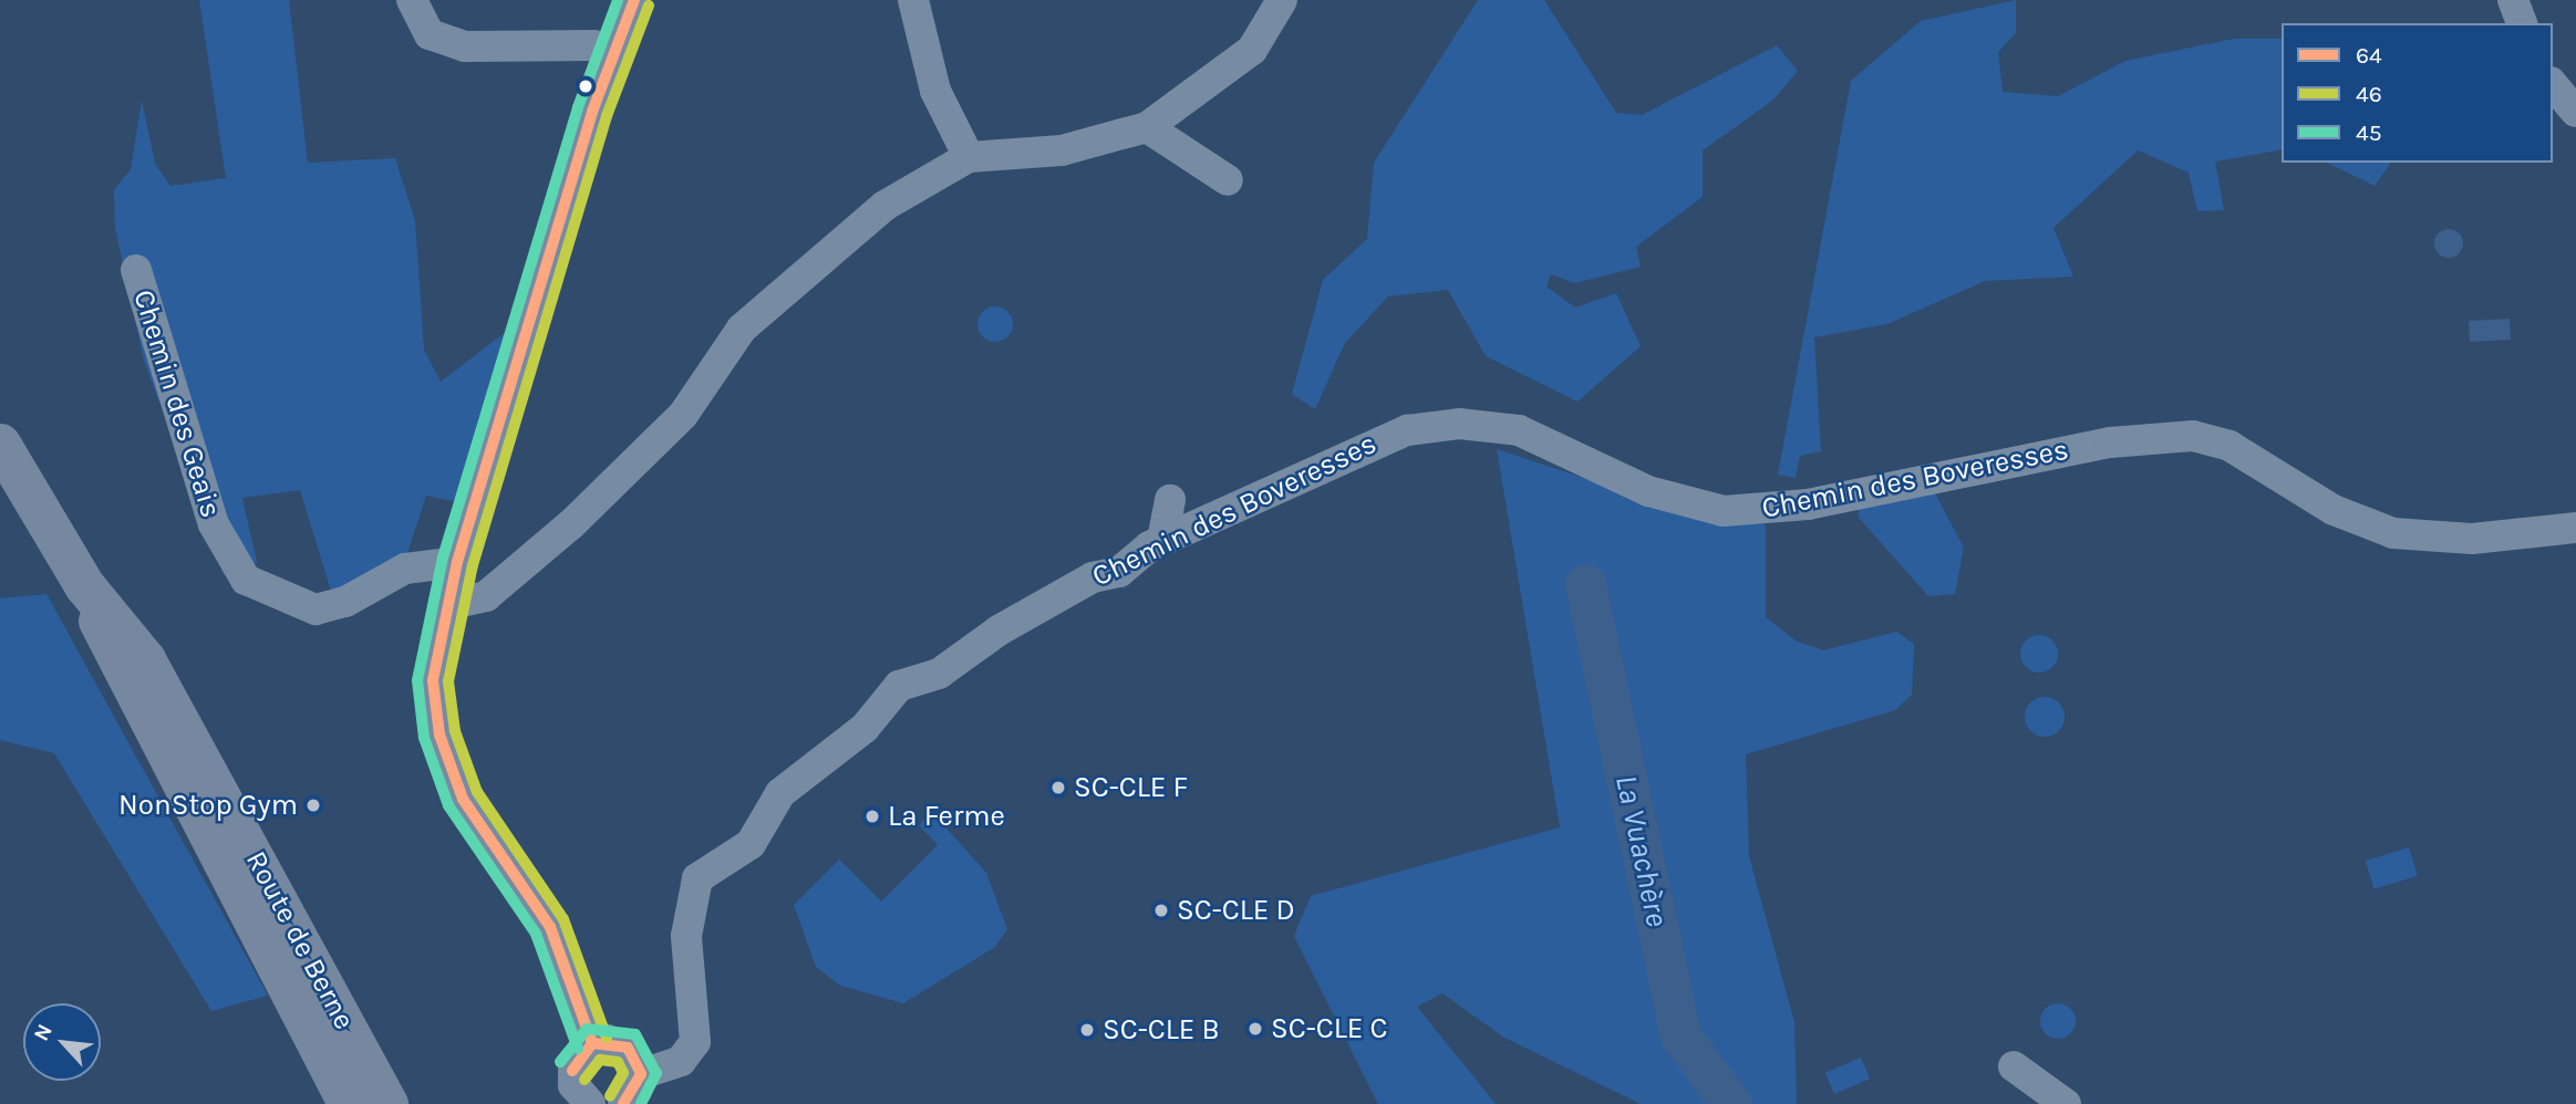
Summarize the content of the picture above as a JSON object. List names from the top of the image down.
{
  "streets": {
    "main road": ["Route de Berne"],
    "street": ["Chemin des Geais", "Chemin des Boveresses"]
  },
  "water": ["La Vuachère"],
  "places": [
    "SC-CLE F",
    "NonStop Gym",
    "La Ferme",
    "SC-CLE D",
    "SC-CLE C",
    "SC-CLE B"
  ],
  "lines": ["transit line 64", "transit line 45", "transit line 46"],
  "legend": ["64", "46", "45"],
  "north": "top left"
}
